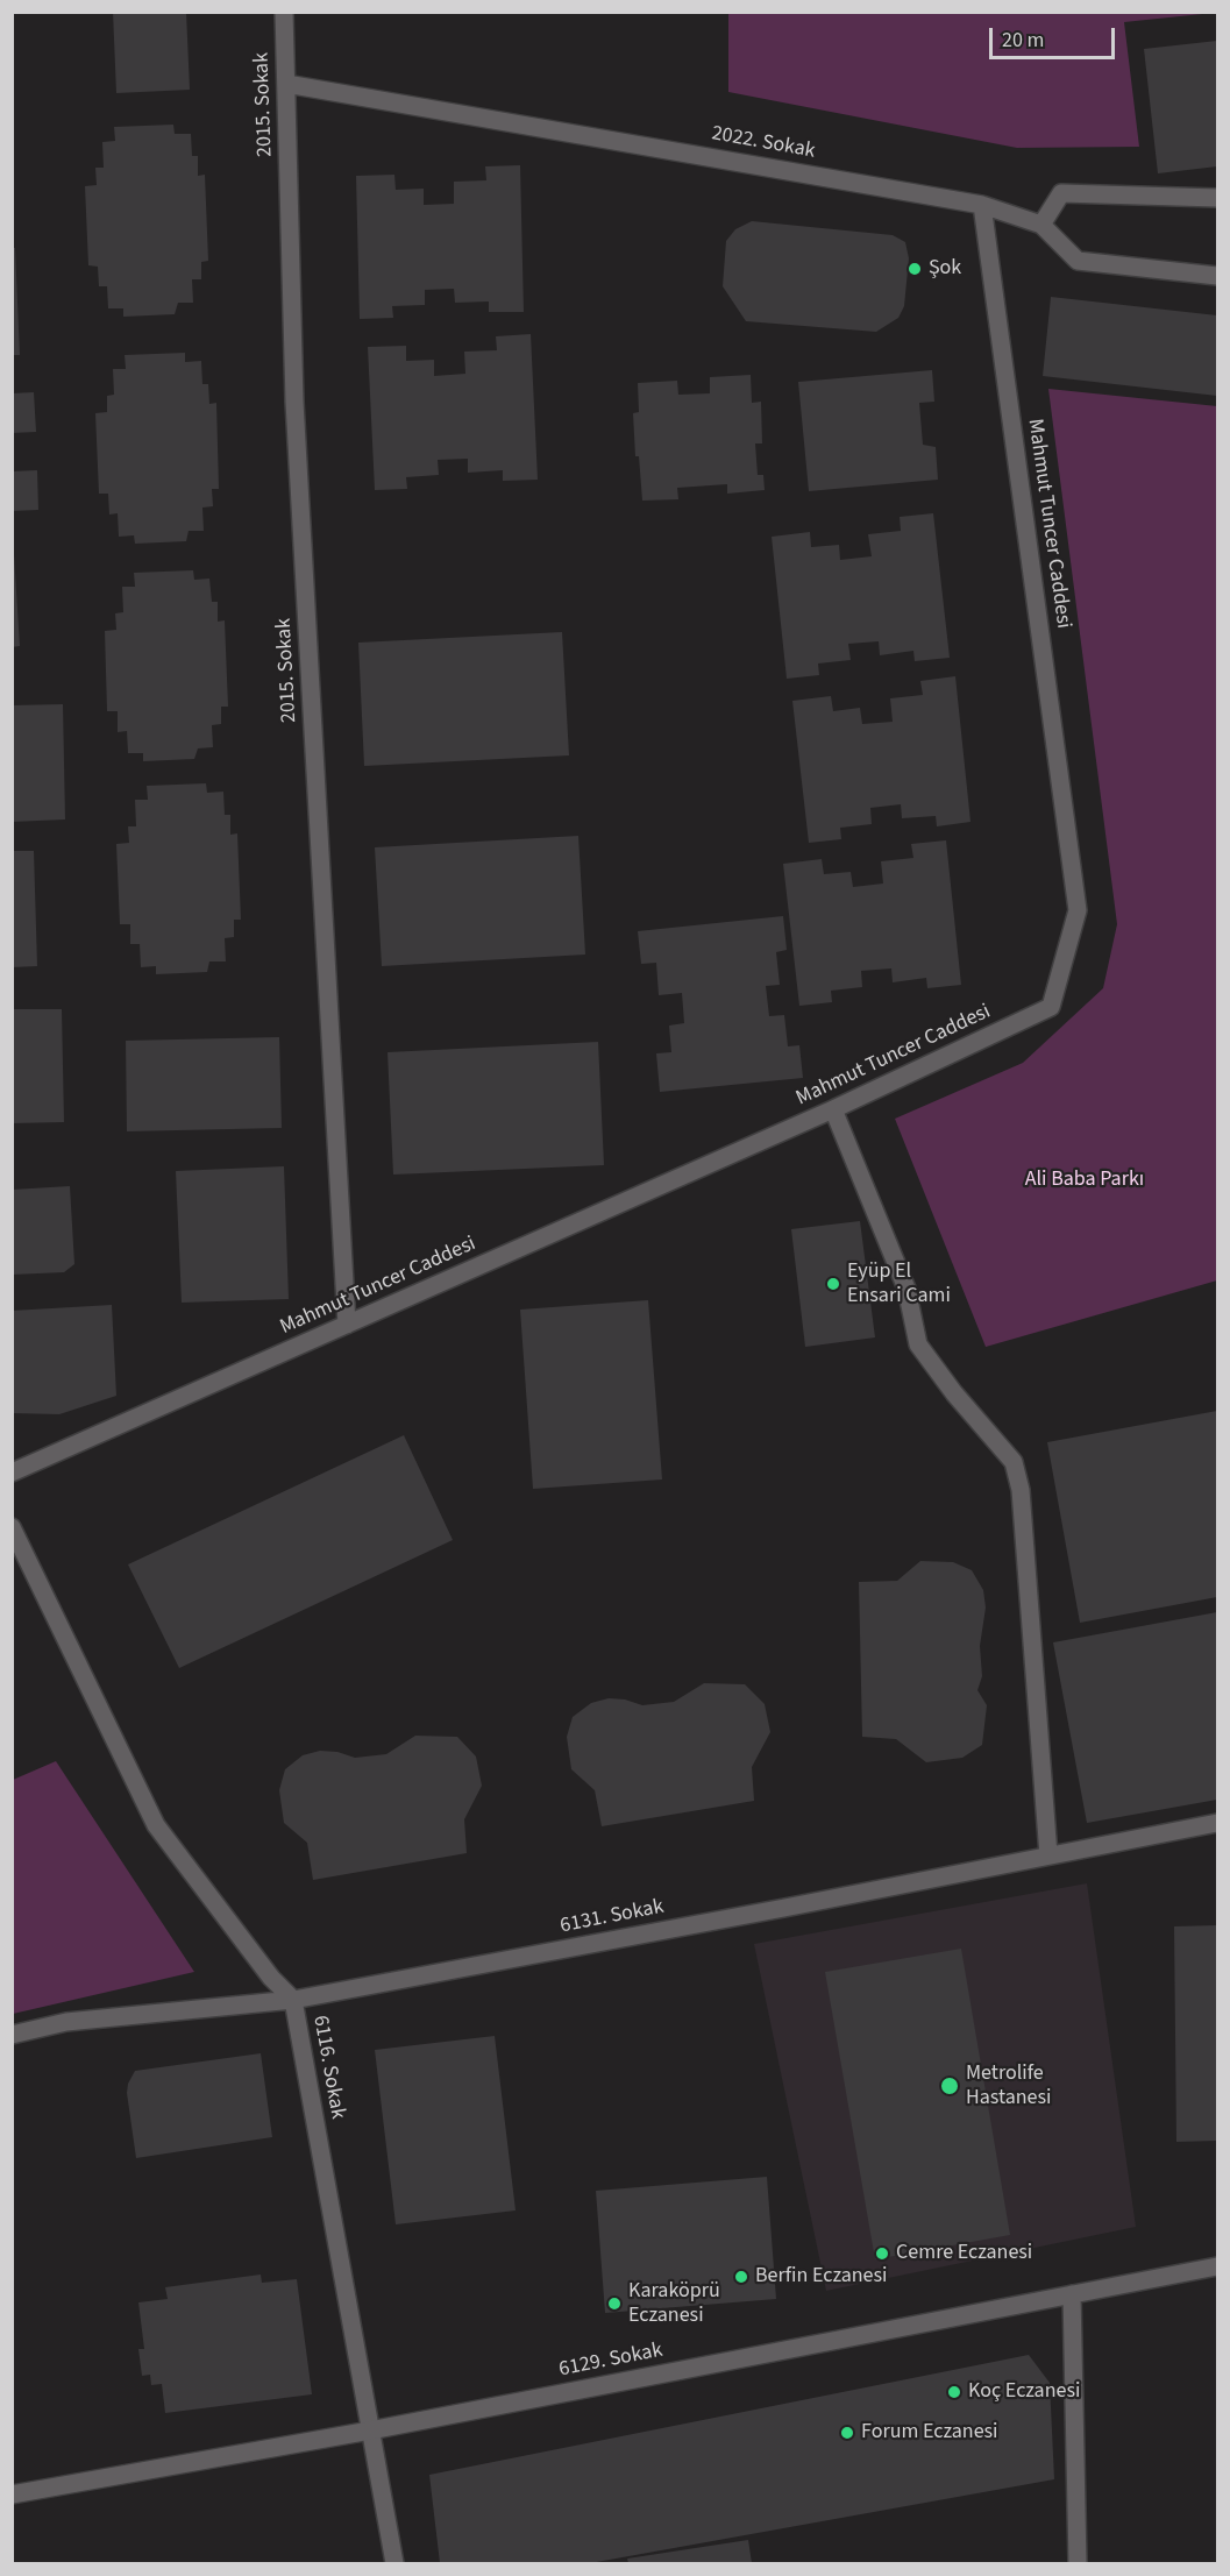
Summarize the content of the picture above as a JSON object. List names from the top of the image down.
{
  "streets": {
    "street": [
      "2015. Sokak",
      "2022. Sokak",
      "Mahmut Tuncer Caddesi",
      "6131. Sokak",
      "6116. Sokak",
      "6129. Sokak"
    ]
  },
  "crossings": [
    ["2015. Sokak", "2022. Sokak"],
    ["2015. Sokak", "Mahmut Tuncer Caddesi"],
    ["2022. Sokak", "Mahmut Tuncer Caddesi"],
    ["6131. Sokak", "6116. Sokak"],
    ["6116. Sokak", "6129. Sokak"]
  ],
  "parks": ["Ali Baba Parkı"],
  "places": [
    "Şok",
    "Eyüp El Ensari Cami",
    "Metrolife Hastanesi",
    "Cemre Eczanesi",
    "Berfin Eczanesi",
    "Karaköprü Eczanesi",
    "Koç Eczanesi",
    "Forum Eczanesi"
  ],
  "scale_bar": "20 m"
}
